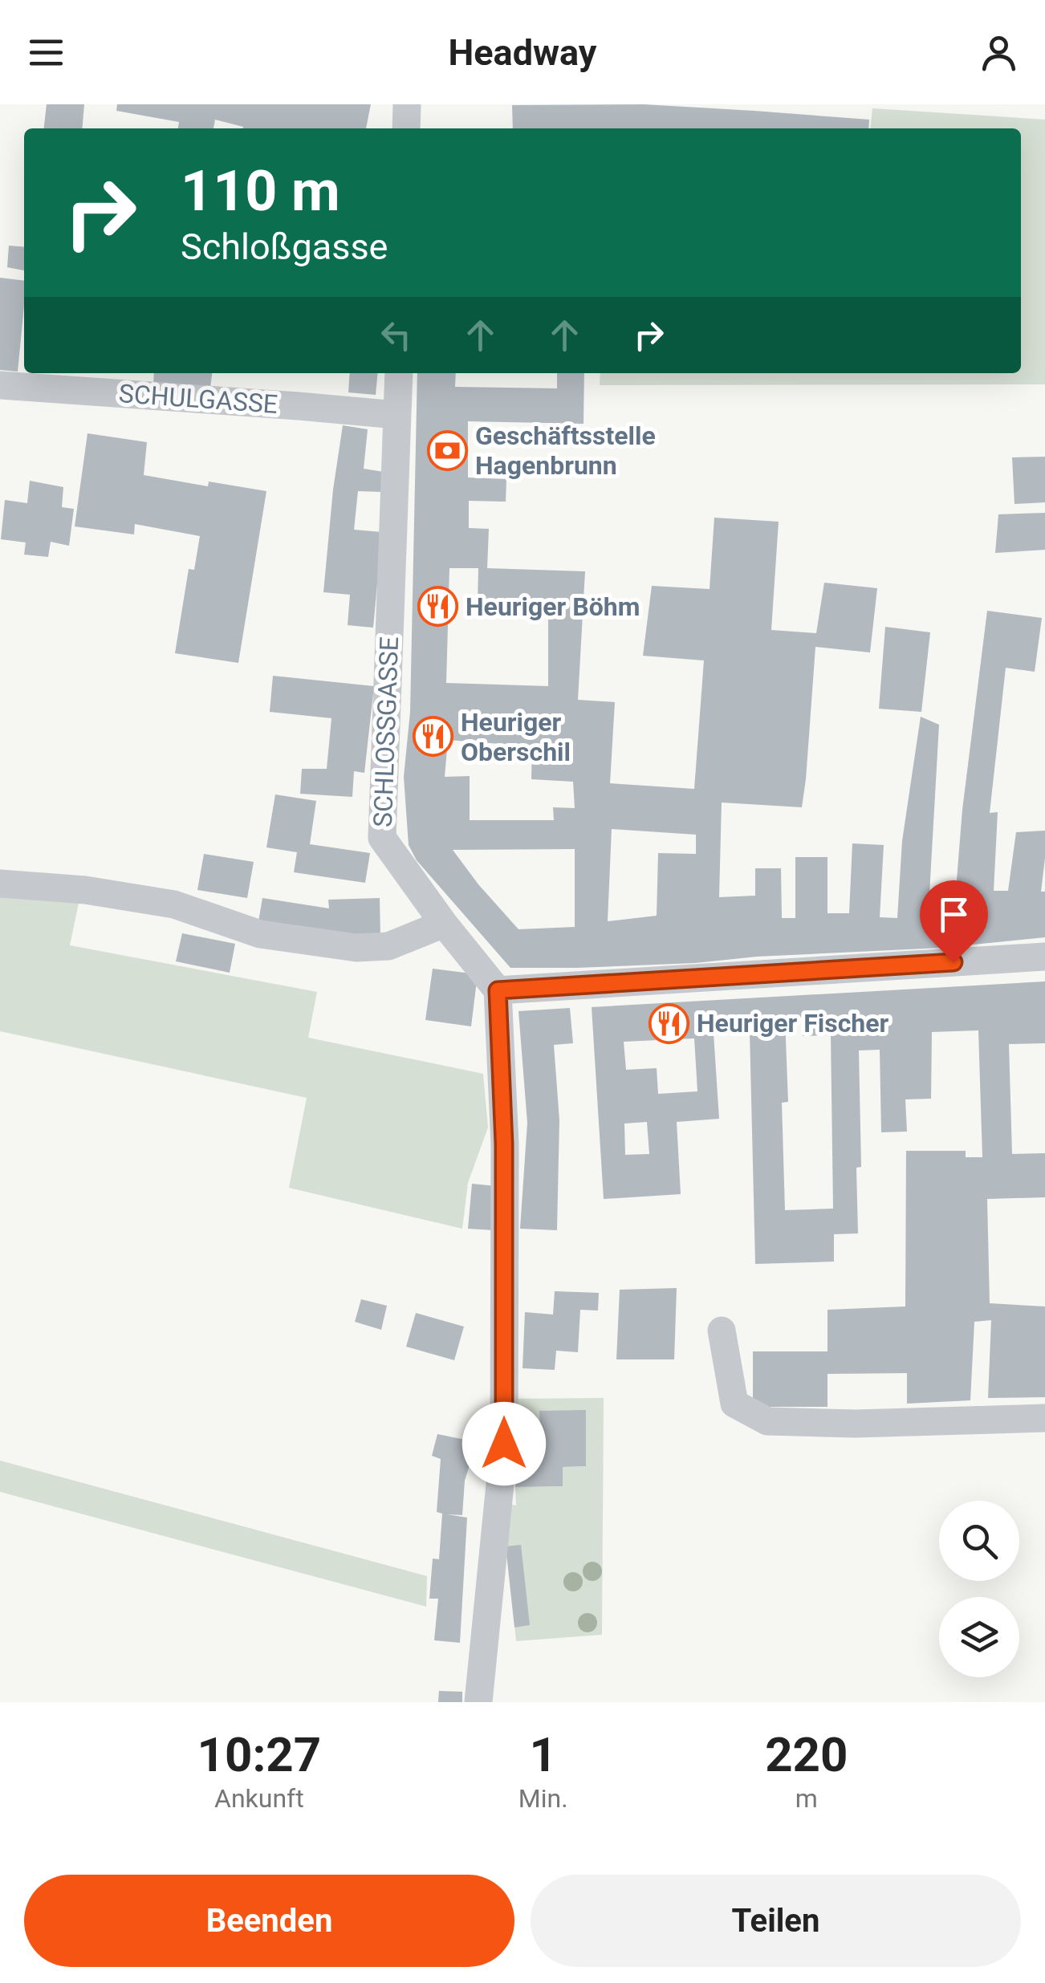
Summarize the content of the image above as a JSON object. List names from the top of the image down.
{
  "streets": {
    "street": ["SCHULGASSE", "SCHLOSSGASSE"]
  },
  "crossings": [
    ["SCHULGASSE", "SCHLOSSGASSE"]
  ],
  "places": {
    "bank": ["Geschäftsstelle Hagenbrunn"],
    "restaurant": ["Heuriger Böhm", "Heuriger Oberschil", "Heuriger Fischer"]
  },
  "page": {
    "header": "Headway",
    "turn": ["110 m", "Schloßgasse"],
    "eta": [
      "10:27",
      "Ankunft",
      "1",
      "Min.",
      "220",
      "m"
    ],
    "buttons": ["Beenden", "Teilen"]
  }
}
